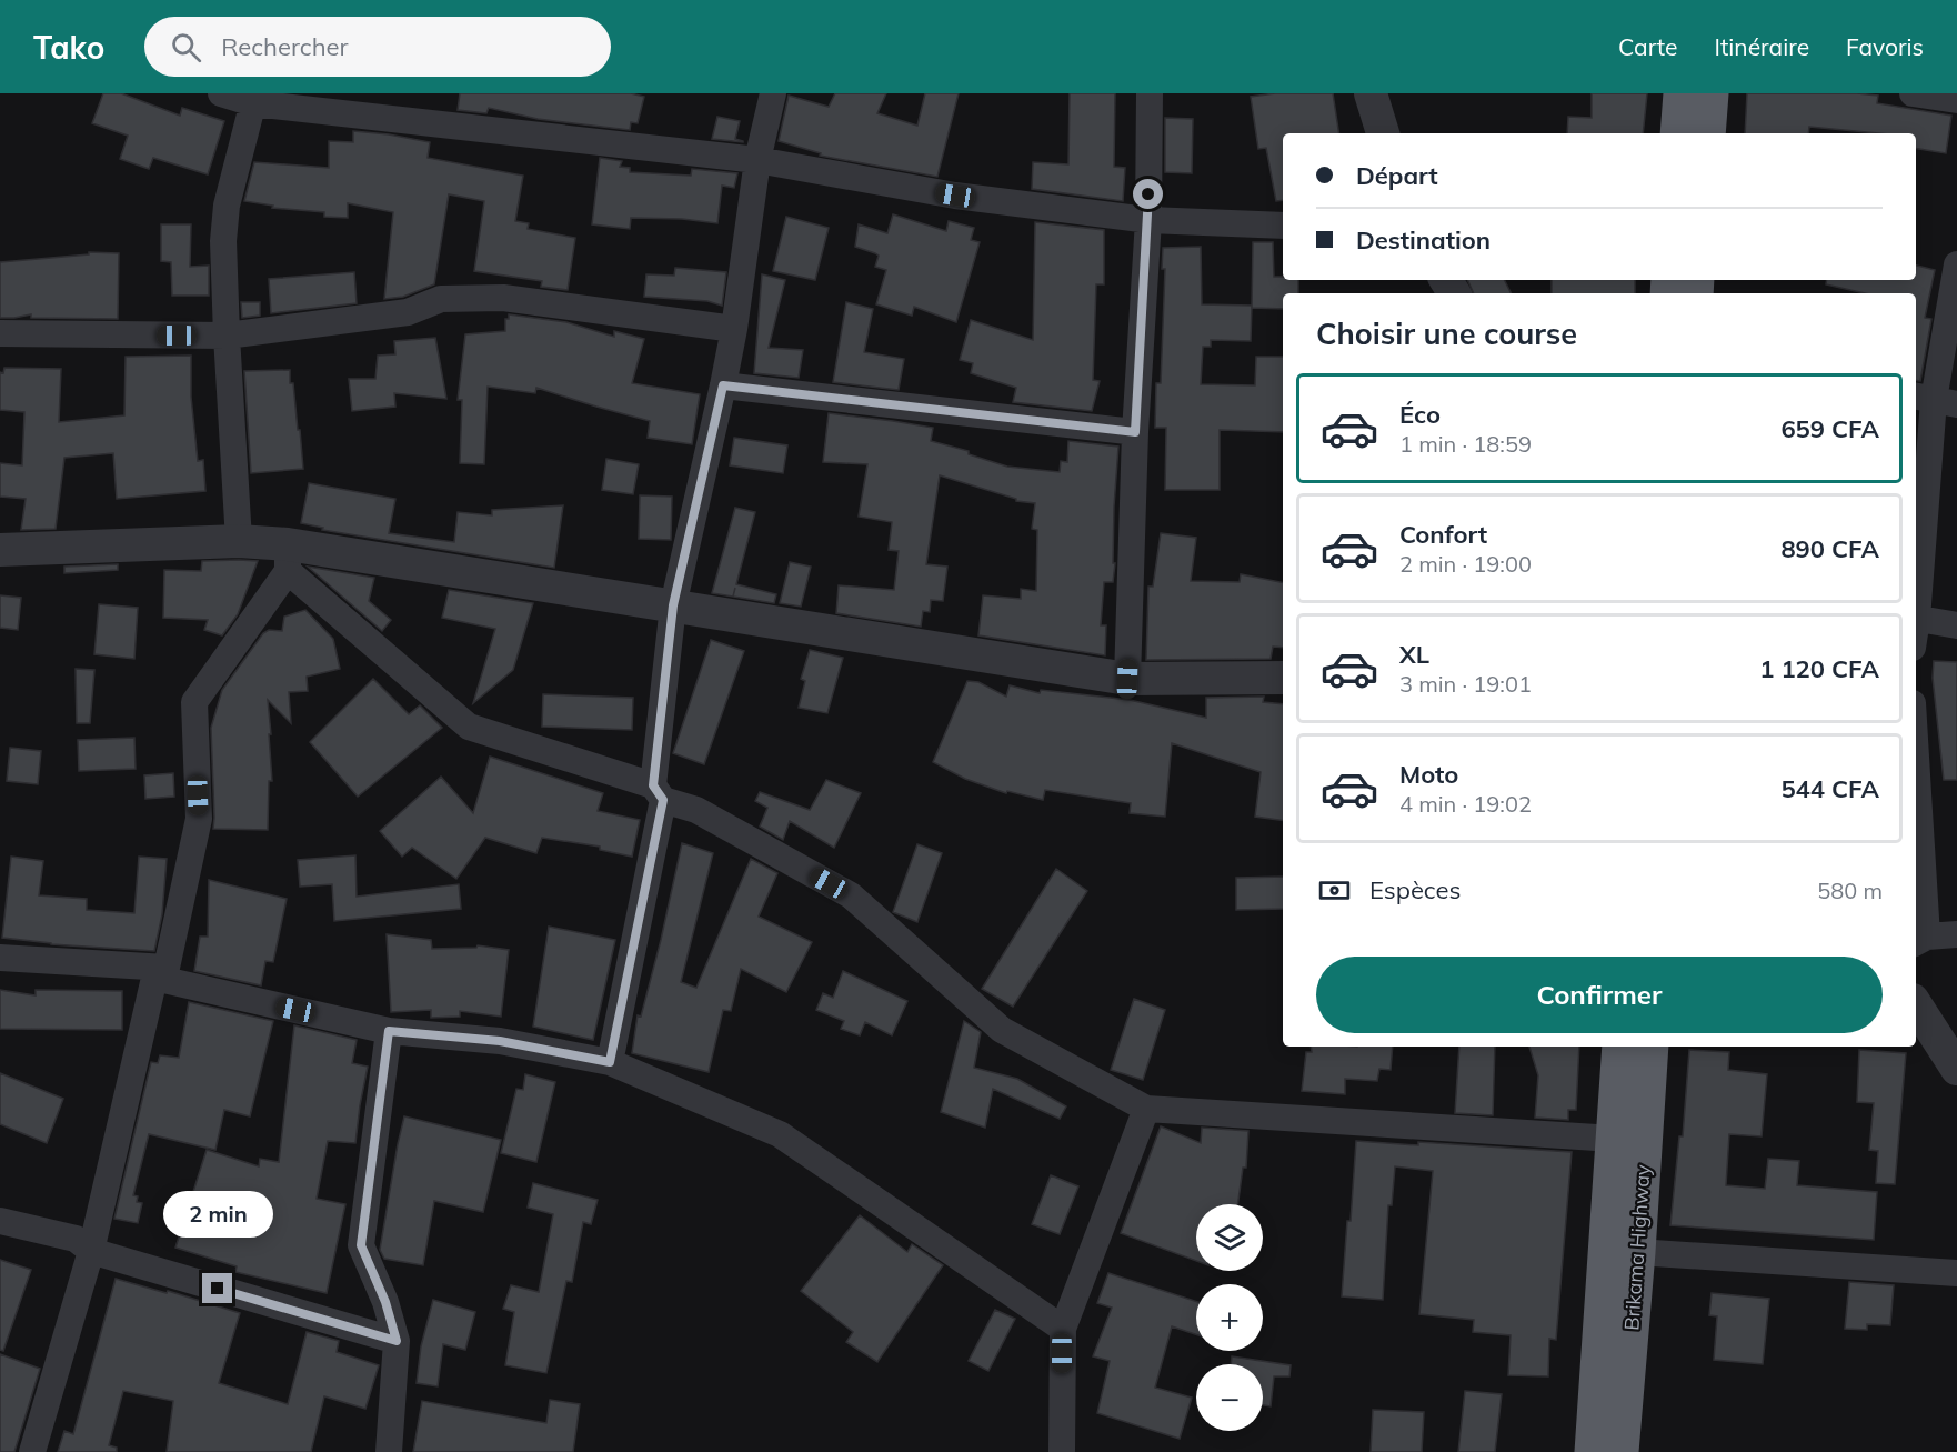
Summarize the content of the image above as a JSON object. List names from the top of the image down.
{
  "streets": {
    "highway": ["Brikama Highway"]
  },
  "page": {
    "header": "Tako",
    "search": "Rechercher",
    "nav": ["Carte", "Itinéraire", "Favoris"],
    "banner": ["Départ", "Destination"],
    "heading": "Choisir une course",
    "list": [
      {
        "name": "Éco",
        "note": "1 min · 18:59",
        "value": "659 CFA"
      },
      {
        "name": "Confort",
        "note": "2 min · 19:00",
        "value": "890 CFA"
      },
      {
        "name": "XL",
        "note": "3 min · 19:01",
        "value": "1 120 CFA"
      },
      {
        "name": "Moto",
        "note": "4 min · 19:02",
        "value": "544 CFA"
      }
    ],
    "pay": ["Espèces", "580 m"],
    "buttons": "Confirmer",
    "bubble": "2 min",
    "map_buttons": ["+", "−"]
  }
}
